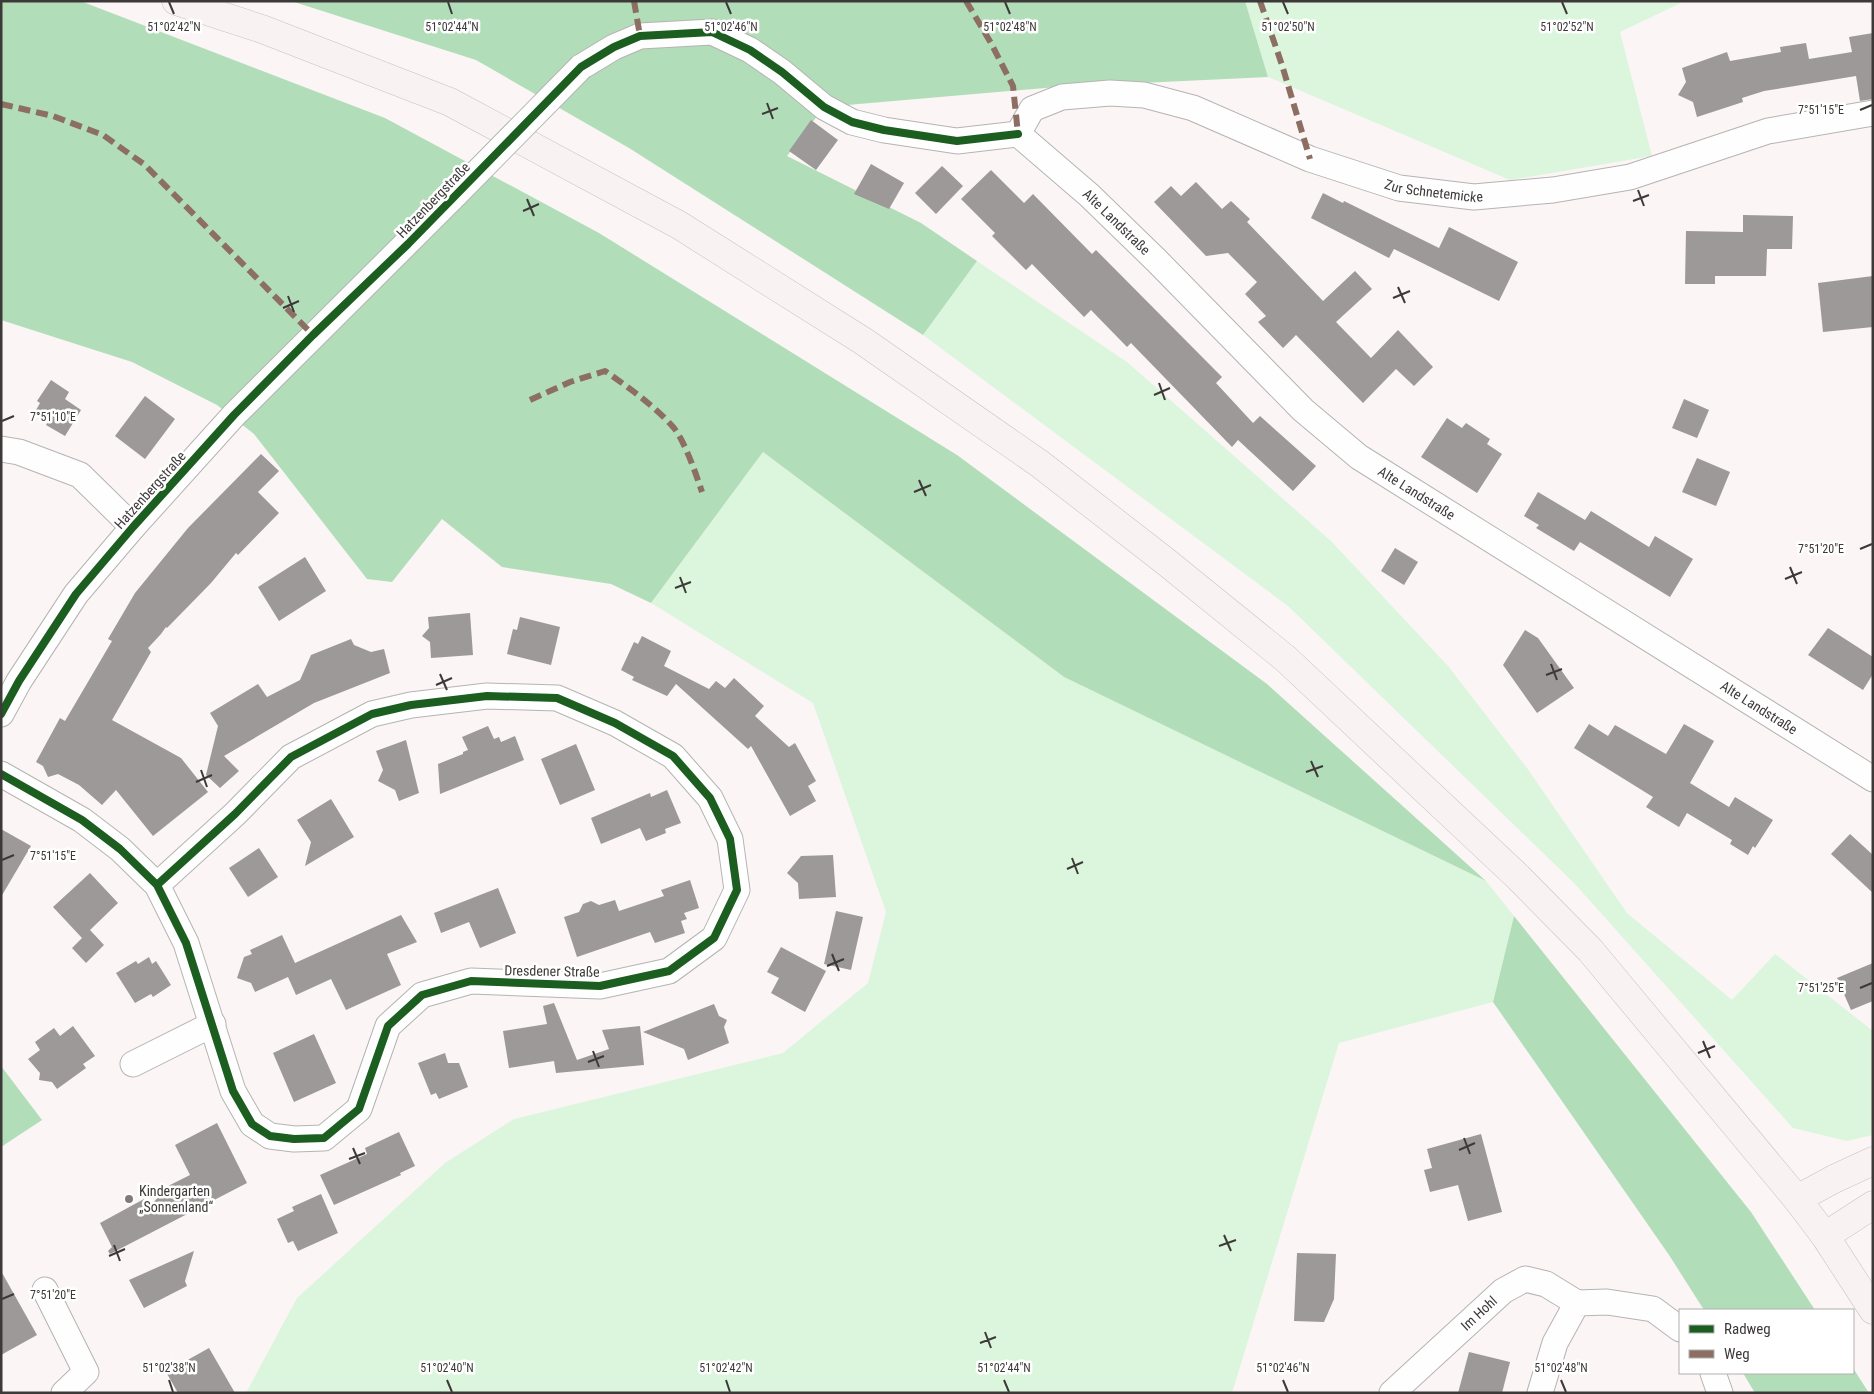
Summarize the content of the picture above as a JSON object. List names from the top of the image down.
{
  "streets": {
    "street": [
      "Zur Schnetemicke",
      "Hatzenbergstraße",
      "Alte Landstraße",
      "Dresdener Straße",
      "Im Hohl"
    ]
  },
  "crossings": [
    ["Zur Schnetemicke", "Hatzenbergstraße"],
    ["Zur Schnetemicke", "Alte Landstraße"],
    ["Hatzenbergstraße", "Alte Landstraße"]
  ],
  "places": ["Kindergarten „Sonnenland“"],
  "legend": ["Radweg", "Weg"],
  "coordinates": [
    "51°02'48\"N",
    "51°02'50\"N",
    "51°02'42\"N",
    "51°02'44\"N",
    "51°02'46\"N",
    "51°02'52\"N",
    "7°51'15\"E",
    "7°51'10\"E",
    "7°51'20\"E",
    "7°51'25\"E",
    "51°02'38\"N",
    "51°02'40\"N"
  ]
}
